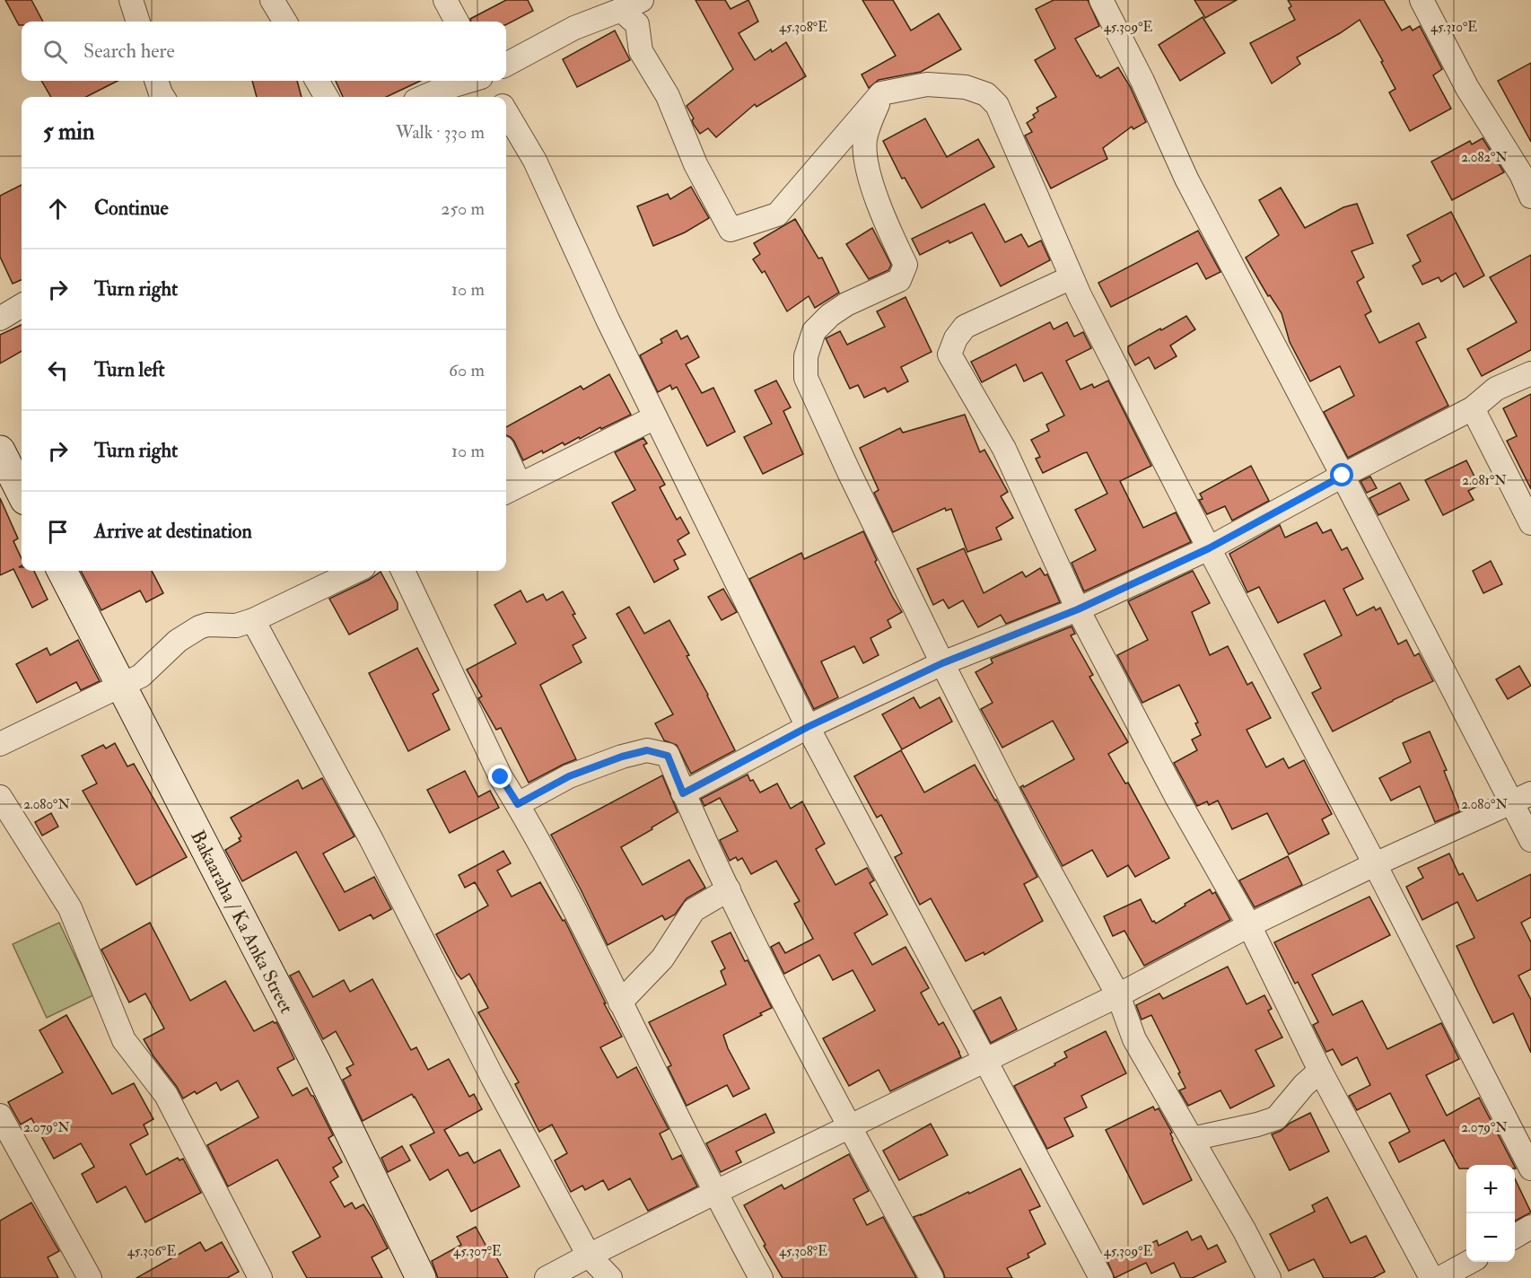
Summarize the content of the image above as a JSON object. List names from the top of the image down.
{
  "streets": {
    "street": ["Bakaaraha / Ka Anka Street"]
  },
  "page": {
    "search": "Search here",
    "heading": ["5 min", "Walk · 330 m"],
    "list": [
      ["Continue", "250 m"],
      ["Turn right", "10 m"],
      ["Turn left", "60 m"],
      ["Turn right", "10 m"],
      "Arrive at destination"
    ],
    "map_buttons": ["+", "−"]
  },
  "coordinates": [
    "45.308°E",
    "45.309°E",
    "45.310°E",
    "2.082°N",
    "2.081°N",
    "2.080°N",
    "2.079°N",
    "45.306°E",
    "45.307°E"
  ]
}
